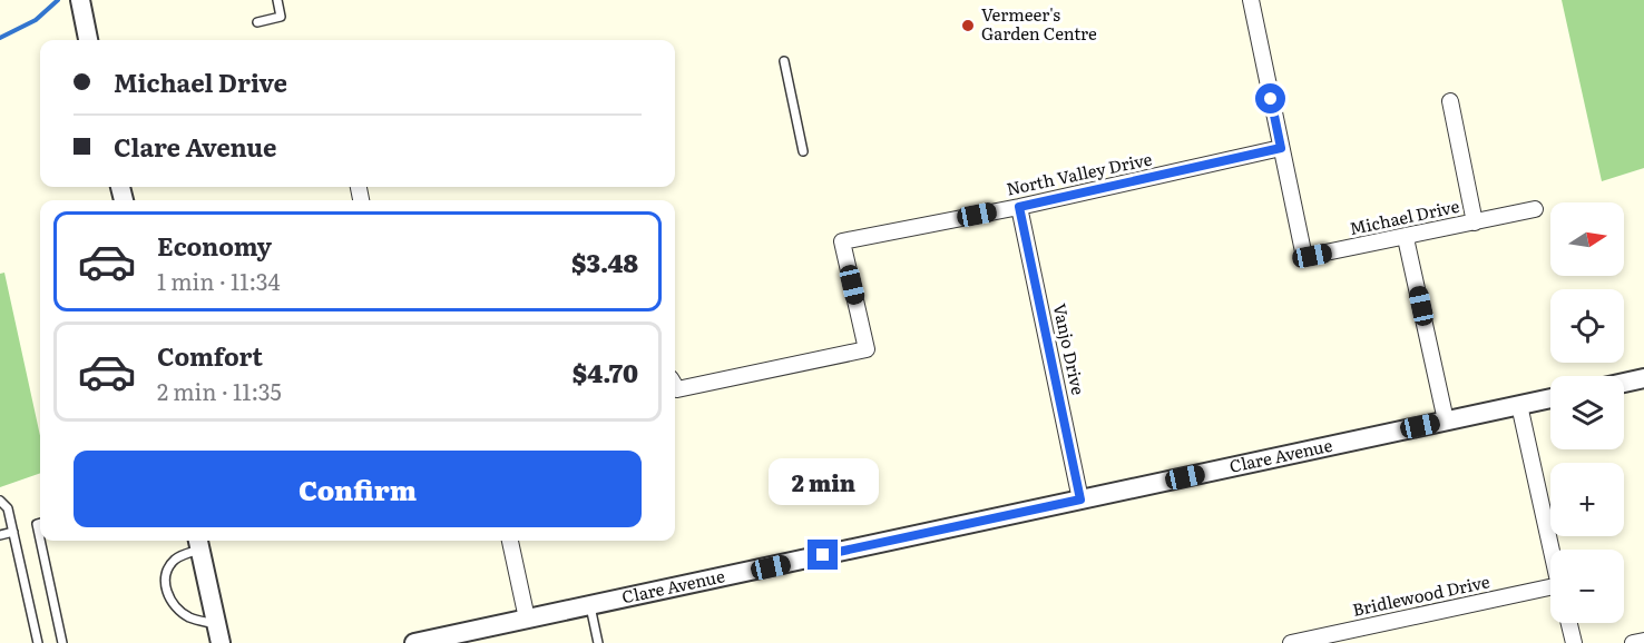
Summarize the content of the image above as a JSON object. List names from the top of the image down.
{
  "streets": {
    "street": [
      "North Valley Drive",
      "Michael Drive",
      "Vanjo Drive",
      "Clare Avenue",
      "Bridlewood Drive"
    ]
  },
  "crossings": [
    ["North Valley Drive", "Michael Drive"],
    ["North Valley Drive", "Vanjo Drive"],
    ["Vanjo Drive", "Clare Avenue"]
  ],
  "places": ["Vermeer's Garden Centre"],
  "north": "right",
  "page": {
    "banner": ["Michael Drive", "Clare Avenue"],
    "map_buttons": ["+", "−"],
    "list": [
      {
        "name": "Economy",
        "note": "1 min · 11:34",
        "value": "$3.48"
      },
      {
        "name": "Comfort",
        "note": "2 min · 11:35",
        "value": "$4.70"
      }
    ],
    "buttons": "Confirm",
    "bubble": "2 min"
  }
}
